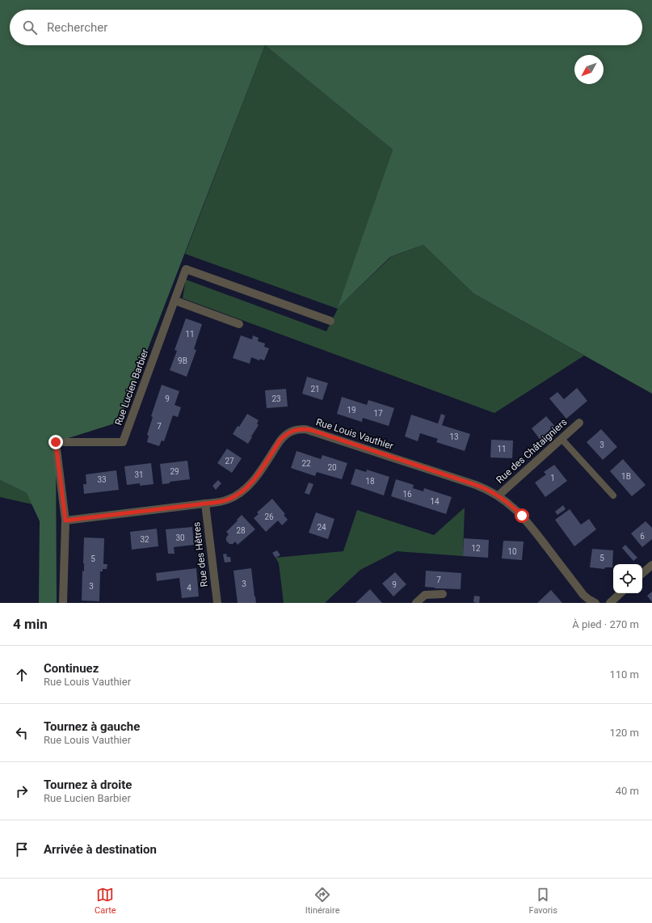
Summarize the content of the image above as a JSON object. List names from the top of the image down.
{
  "streets": {
    "street": [
      "Rue Lucien Barbier",
      "Rue Louis Vauthier",
      "Rue des Châtaigniers",
      "Rue des Hêtres"
    ]
  },
  "crossings": [
    ["Rue Lucien Barbier", "Rue Louis Vauthier"],
    ["Rue Louis Vauthier", "Rue des Châtaigniers"],
    ["Rue Louis Vauthier", "Rue des Hêtres"]
  ],
  "house_numbers": [
    "11",
    "9B",
    "21",
    "9",
    "23",
    "19",
    "17",
    "7",
    "13",
    "3",
    "11",
    "27",
    "22",
    "20",
    "29",
    "31",
    "1B",
    "1",
    "33",
    "18",
    "16",
    "14",
    "26",
    "24",
    "28",
    "6",
    "30",
    "32",
    "12",
    "10",
    "5",
    "5",
    "7",
    "3",
    "9",
    "3",
    "4"
  ],
  "north": "bottom left",
  "page": {
    "search": "Rechercher",
    "heading": ["4 min", "À pied · 270 m"],
    "list": [
      ["Continuez", "Rue Louis Vauthier", "110 m"],
      ["Tournez à gauche", "Rue Louis Vauthier", "120 m"],
      ["Tournez à droite", "Rue Lucien Barbier", "40 m"],
      "Arrivée à destination"
    ],
    "nav": ["Carte", "Itinéraire", "Favoris"]
  }
}
